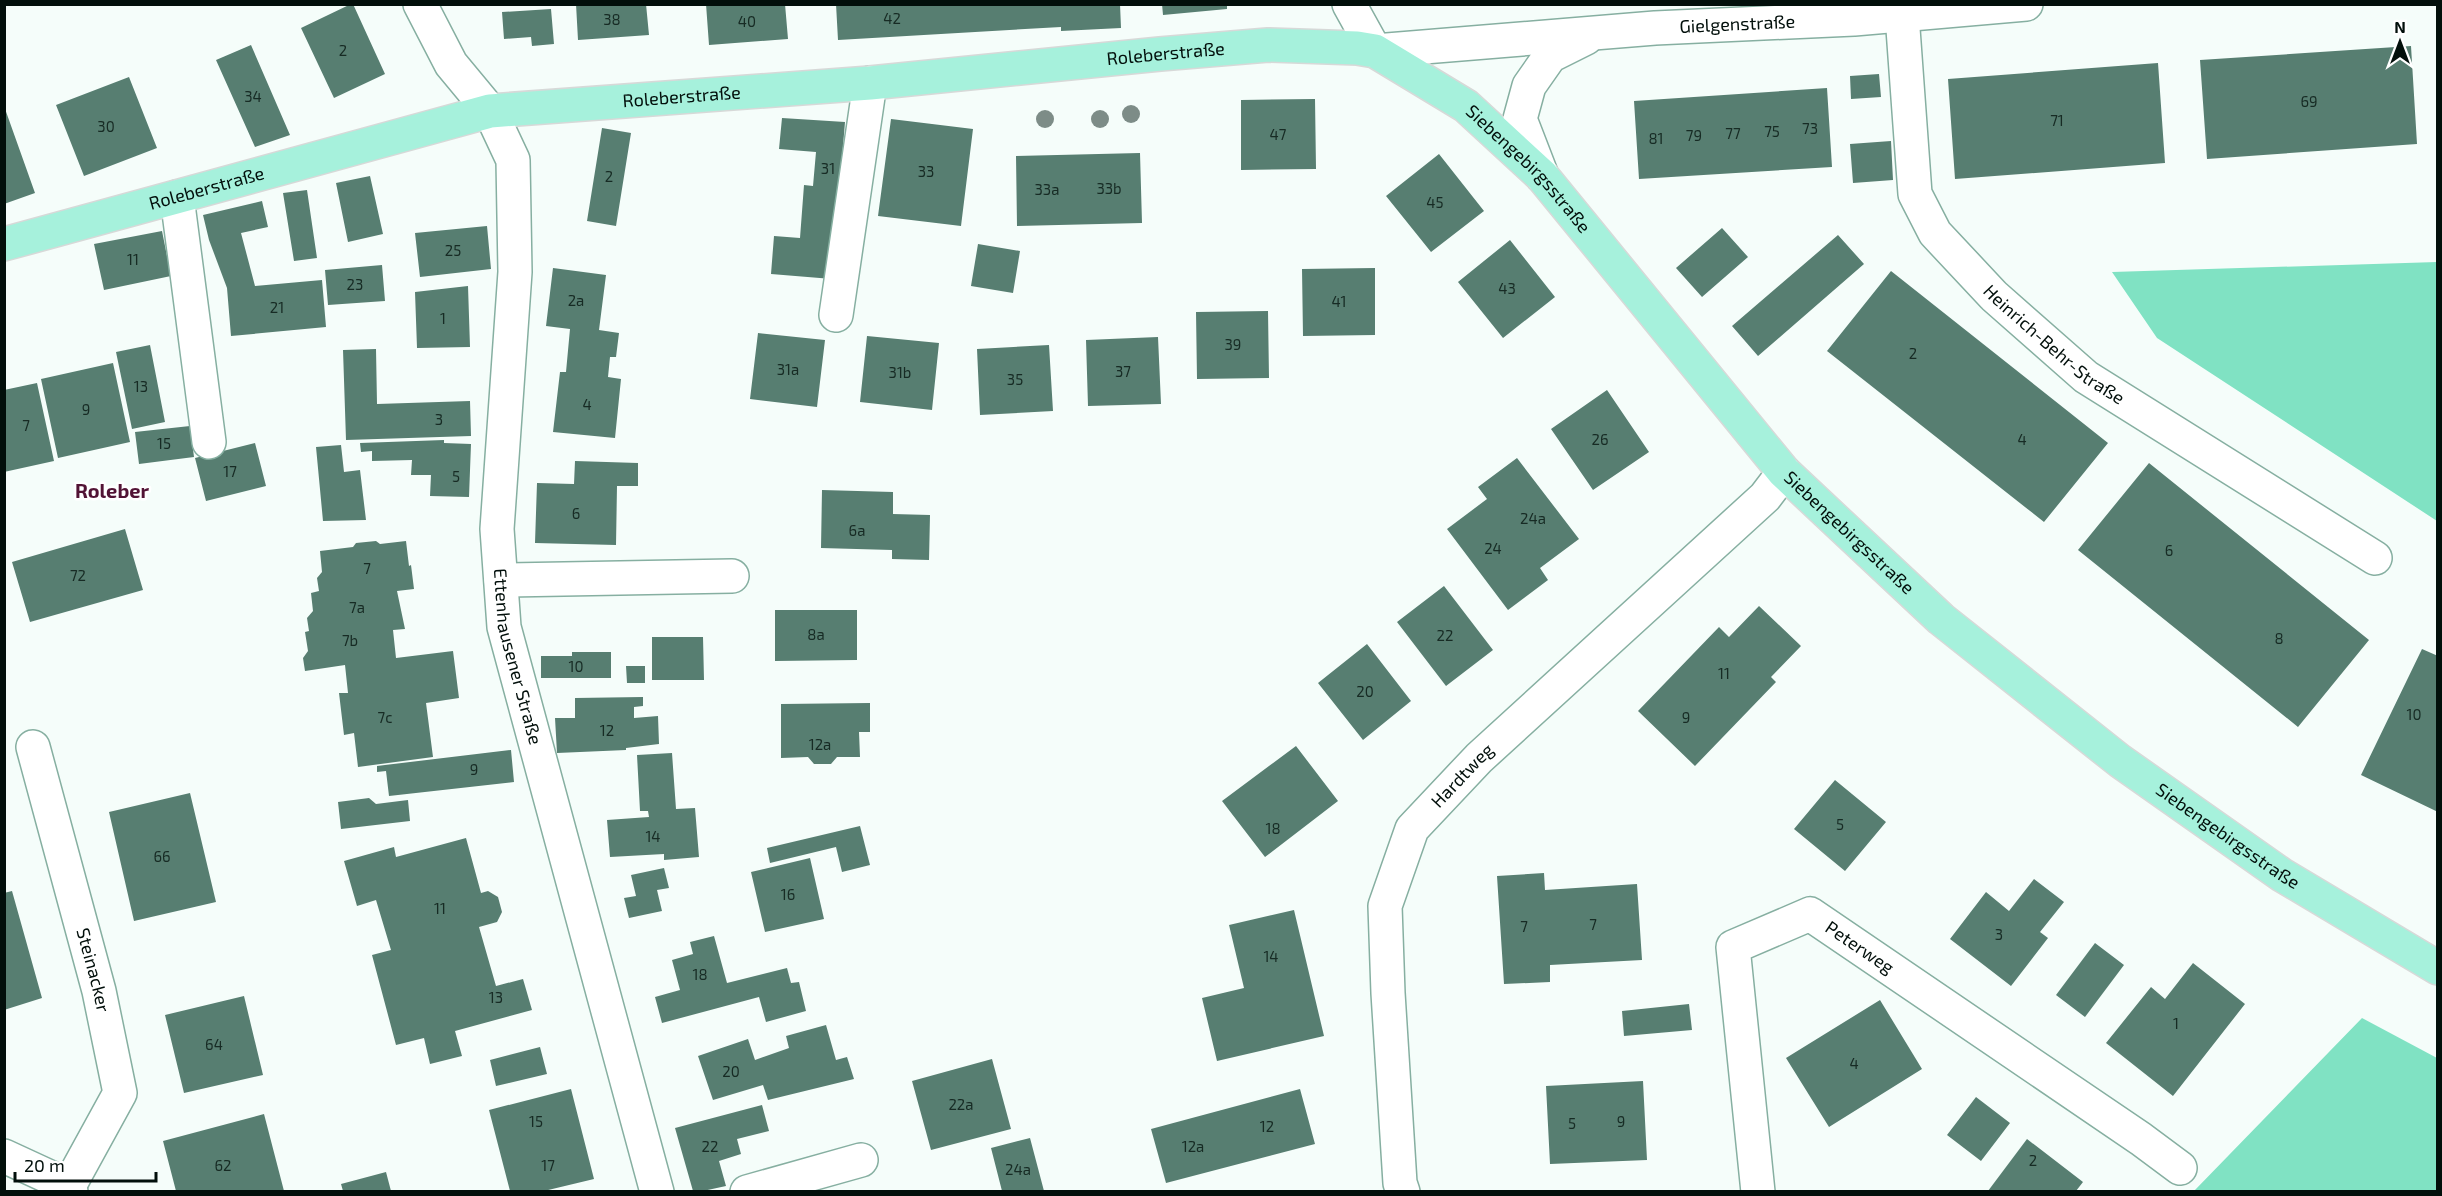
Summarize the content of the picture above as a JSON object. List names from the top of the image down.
{
  "streets": {
    "main road": ["Roleberstraße", "Siebengebirgsstraße"],
    "street": [
      "Gielgenstraße",
      "Heinrich-Behr-Straße",
      "Ettenhausener Straße",
      "Hardtweg",
      "Peterweg",
      "Steinacker"
    ]
  },
  "crossings": [
    ["Gielgenstraße", "Roleberstraße"],
    ["Gielgenstraße", "Siebengebirgsstraße"],
    ["Gielgenstraße", "Heinrich-Behr-Straße"],
    ["Roleberstraße", "Siebengebirgsstraße"],
    ["Roleberstraße", "Ettenhausener Straße"],
    ["Siebengebirgsstraße", "Hardtweg"]
  ],
  "districts": ["Roleber"],
  "house_numbers": [
    "42",
    "38",
    "40",
    "2",
    "34",
    "69",
    "71",
    "30",
    "73",
    "75",
    "77",
    "47",
    "79",
    "81",
    "31",
    "33",
    "2",
    "33b",
    "33a",
    "45",
    "25",
    "11",
    "23",
    "43",
    "2a",
    "41",
    "21",
    "1",
    "39",
    "2",
    "31a",
    "37",
    "31b",
    "35",
    "13",
    "4",
    "9",
    "3",
    "7",
    "26",
    "4",
    "15",
    "17",
    "5",
    "6",
    "24a",
    "6a",
    "24",
    "6",
    "7",
    "72",
    "7a",
    "8a",
    "22",
    "8",
    "7b",
    "10",
    "11",
    "20",
    "10",
    "7c",
    "9",
    "12",
    "12a",
    "9",
    "5",
    "18",
    "14",
    "66",
    "16",
    "11",
    "7",
    "7",
    "3",
    "14",
    "18",
    "13",
    "1",
    "64",
    "4",
    "20",
    "22a",
    "15",
    "9",
    "5",
    "12",
    "22",
    "12a",
    "2",
    "62",
    "17",
    "24a"
  ],
  "scale_bar": "20 m",
  "north": "top"
}
